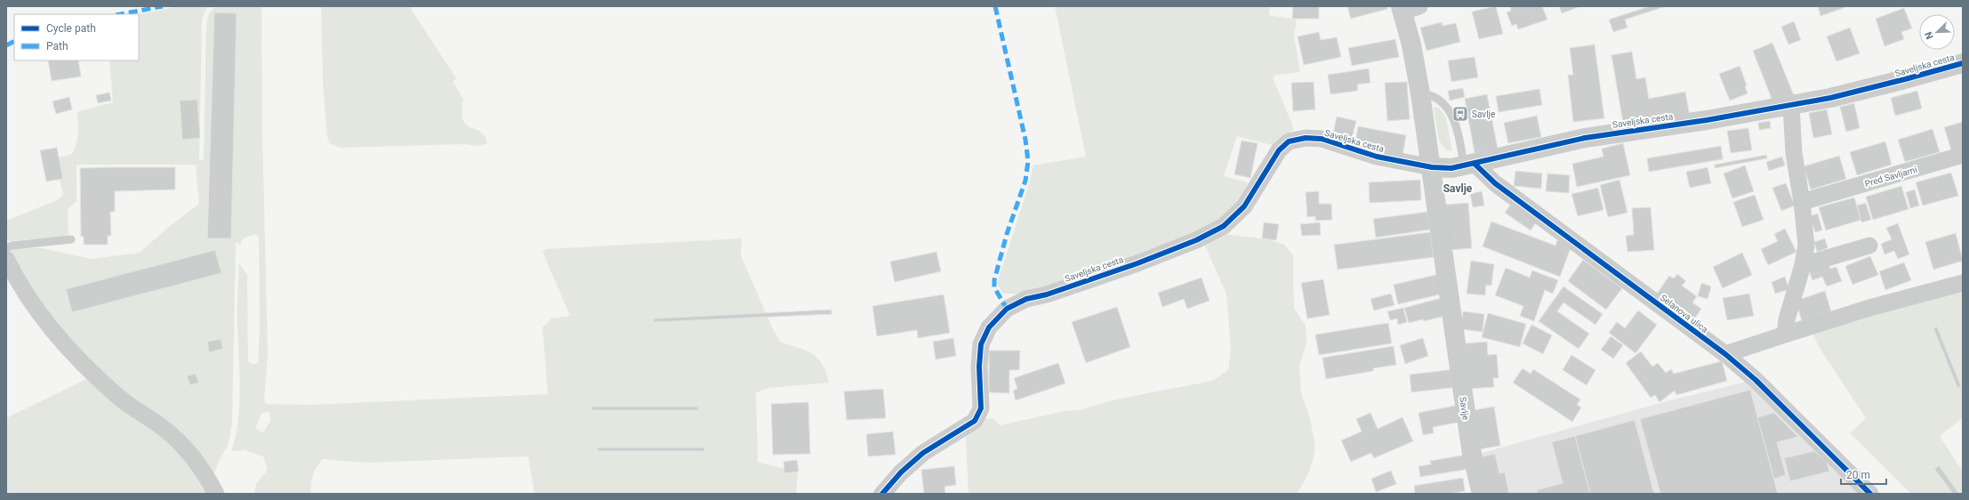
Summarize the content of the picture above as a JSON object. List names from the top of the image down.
{
  "streets": {
    "street": [
      "Saveljska cesta",
      "Pred Savljami",
      "Selanova ulica",
      "Savlje"
    ]
  },
  "crossings": [
    ["Saveljska cesta", "Selanova ulica"],
    ["Saveljska cesta", "Savlje"]
  ],
  "districts": ["Savlje"],
  "places": {
    "bus stop": ["Savlje"]
  },
  "legend": ["Cycle path", "Path"],
  "scale_bar": "20 m",
  "north": "bottom left"
}
